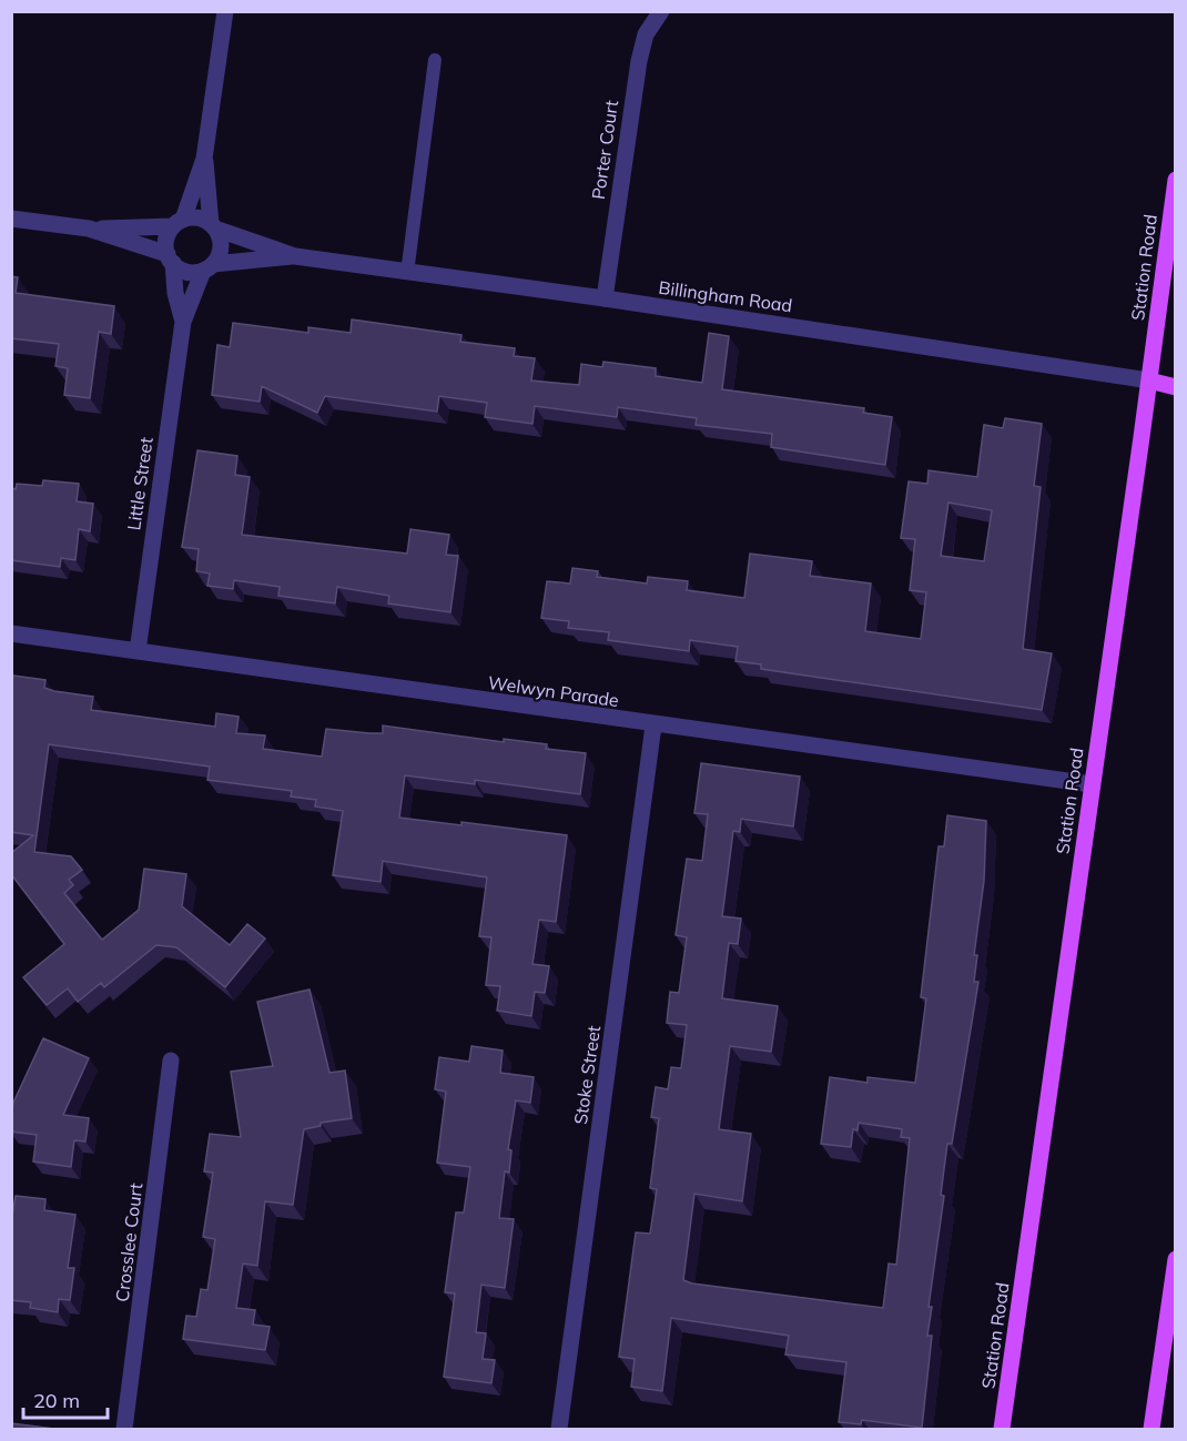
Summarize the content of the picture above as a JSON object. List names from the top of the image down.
{
  "streets": {
    "main road": ["Station Road"],
    "street": [
      "Porter Court",
      "Billingham Road",
      "Little Street",
      "Welwyn Parade",
      "Stoke Street",
      "Crosslee Court"
    ]
  },
  "crossings": [
    ["Porter Court", "Billingham Road"],
    ["Station Road", "Billingham Road"],
    ["Station Road", "Welwyn Parade"],
    ["Billingham Road", "Little Street"],
    ["Little Street", "Welwyn Parade"],
    ["Welwyn Parade", "Stoke Street"]
  ],
  "scale_bar": "20 m"
}
